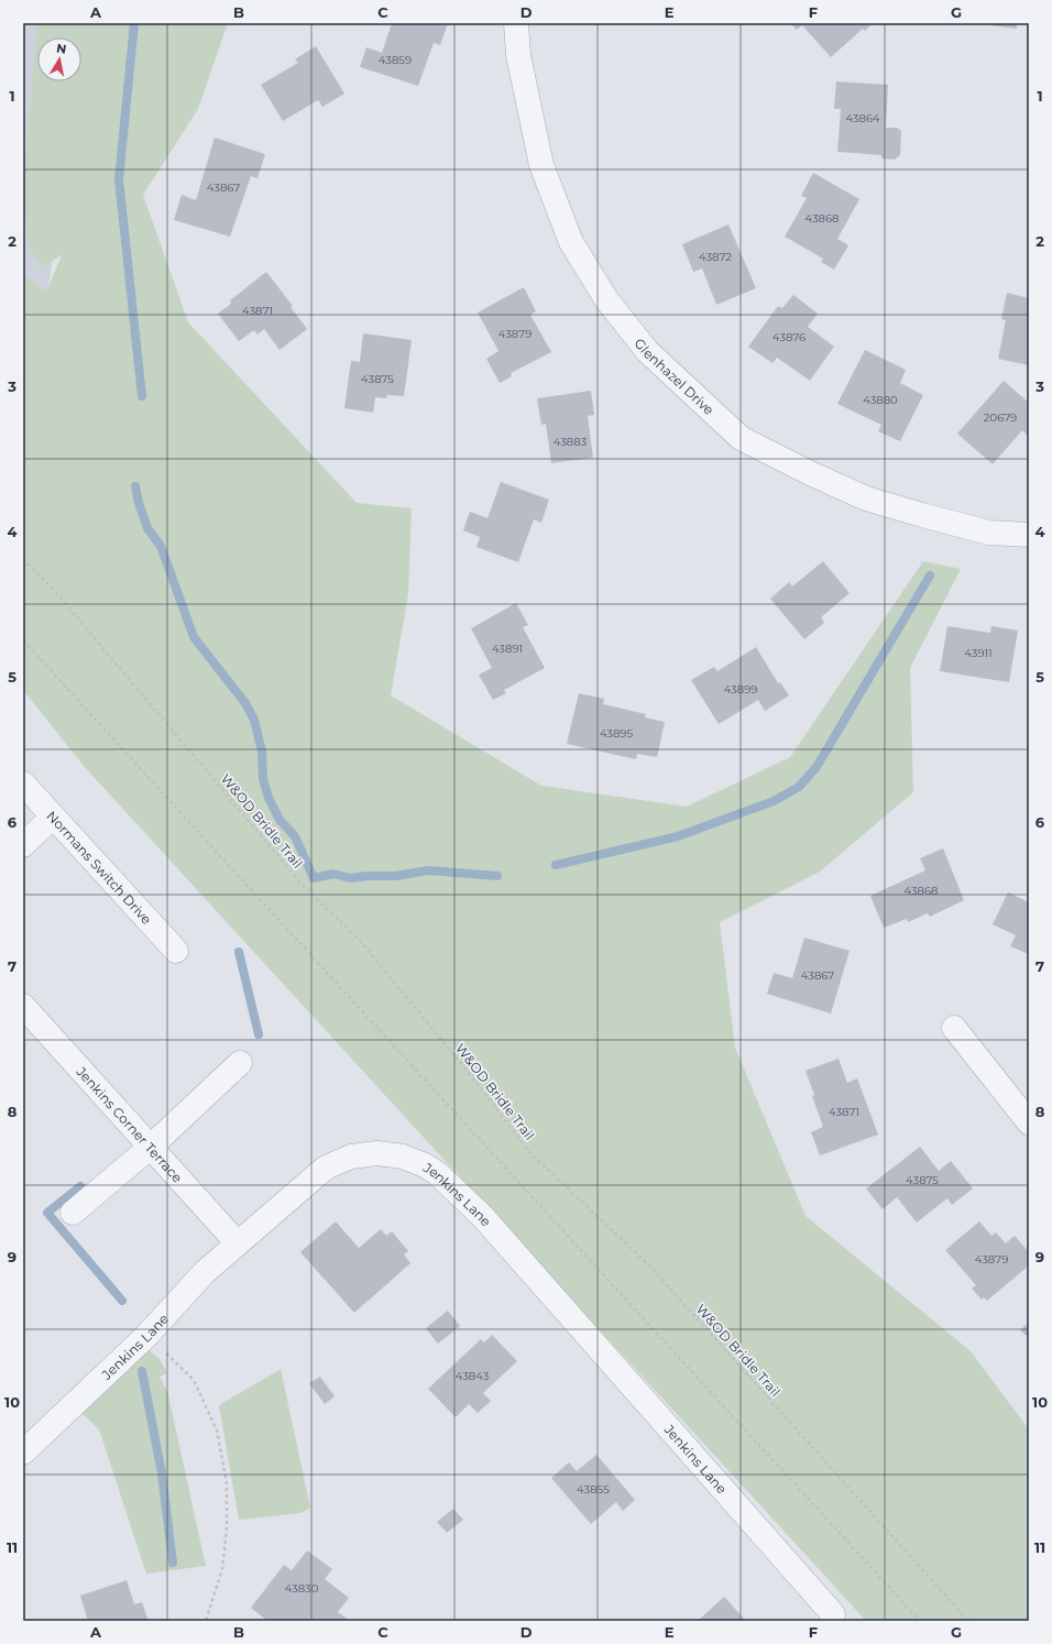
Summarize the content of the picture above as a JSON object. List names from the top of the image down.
{
  "streets": {
    "street": [
      "Glenhazel Drive",
      "Normans Switch Drive",
      "Jenkins Corner Terrace",
      "Jenkins Lane"
    ],
    "path": ["W&OD Bridle Trail"]
  },
  "crossings": [
    ["Jenkins Corner Terrace", "Jenkins Lane"]
  ],
  "house_numbers": [
    "43859",
    "43864",
    "43867",
    "43868",
    "43872",
    "43871",
    "43879",
    "43876",
    "43875",
    "43880",
    "20679",
    "43883",
    "43891",
    "43911",
    "43899",
    "43895",
    "43868",
    "43867",
    "43871",
    "43875",
    "43879",
    "43843",
    "43855",
    "43830"
  ],
  "north": "top",
  "grid": {
    "columns": [
      "A",
      "B",
      "C",
      "D",
      "E",
      "F",
      "G"
    ],
    "rows": [
      "1",
      "2",
      "3",
      "4",
      "5",
      "6",
      "7",
      "8",
      "9",
      "10",
      "11"
    ]
  }
}
